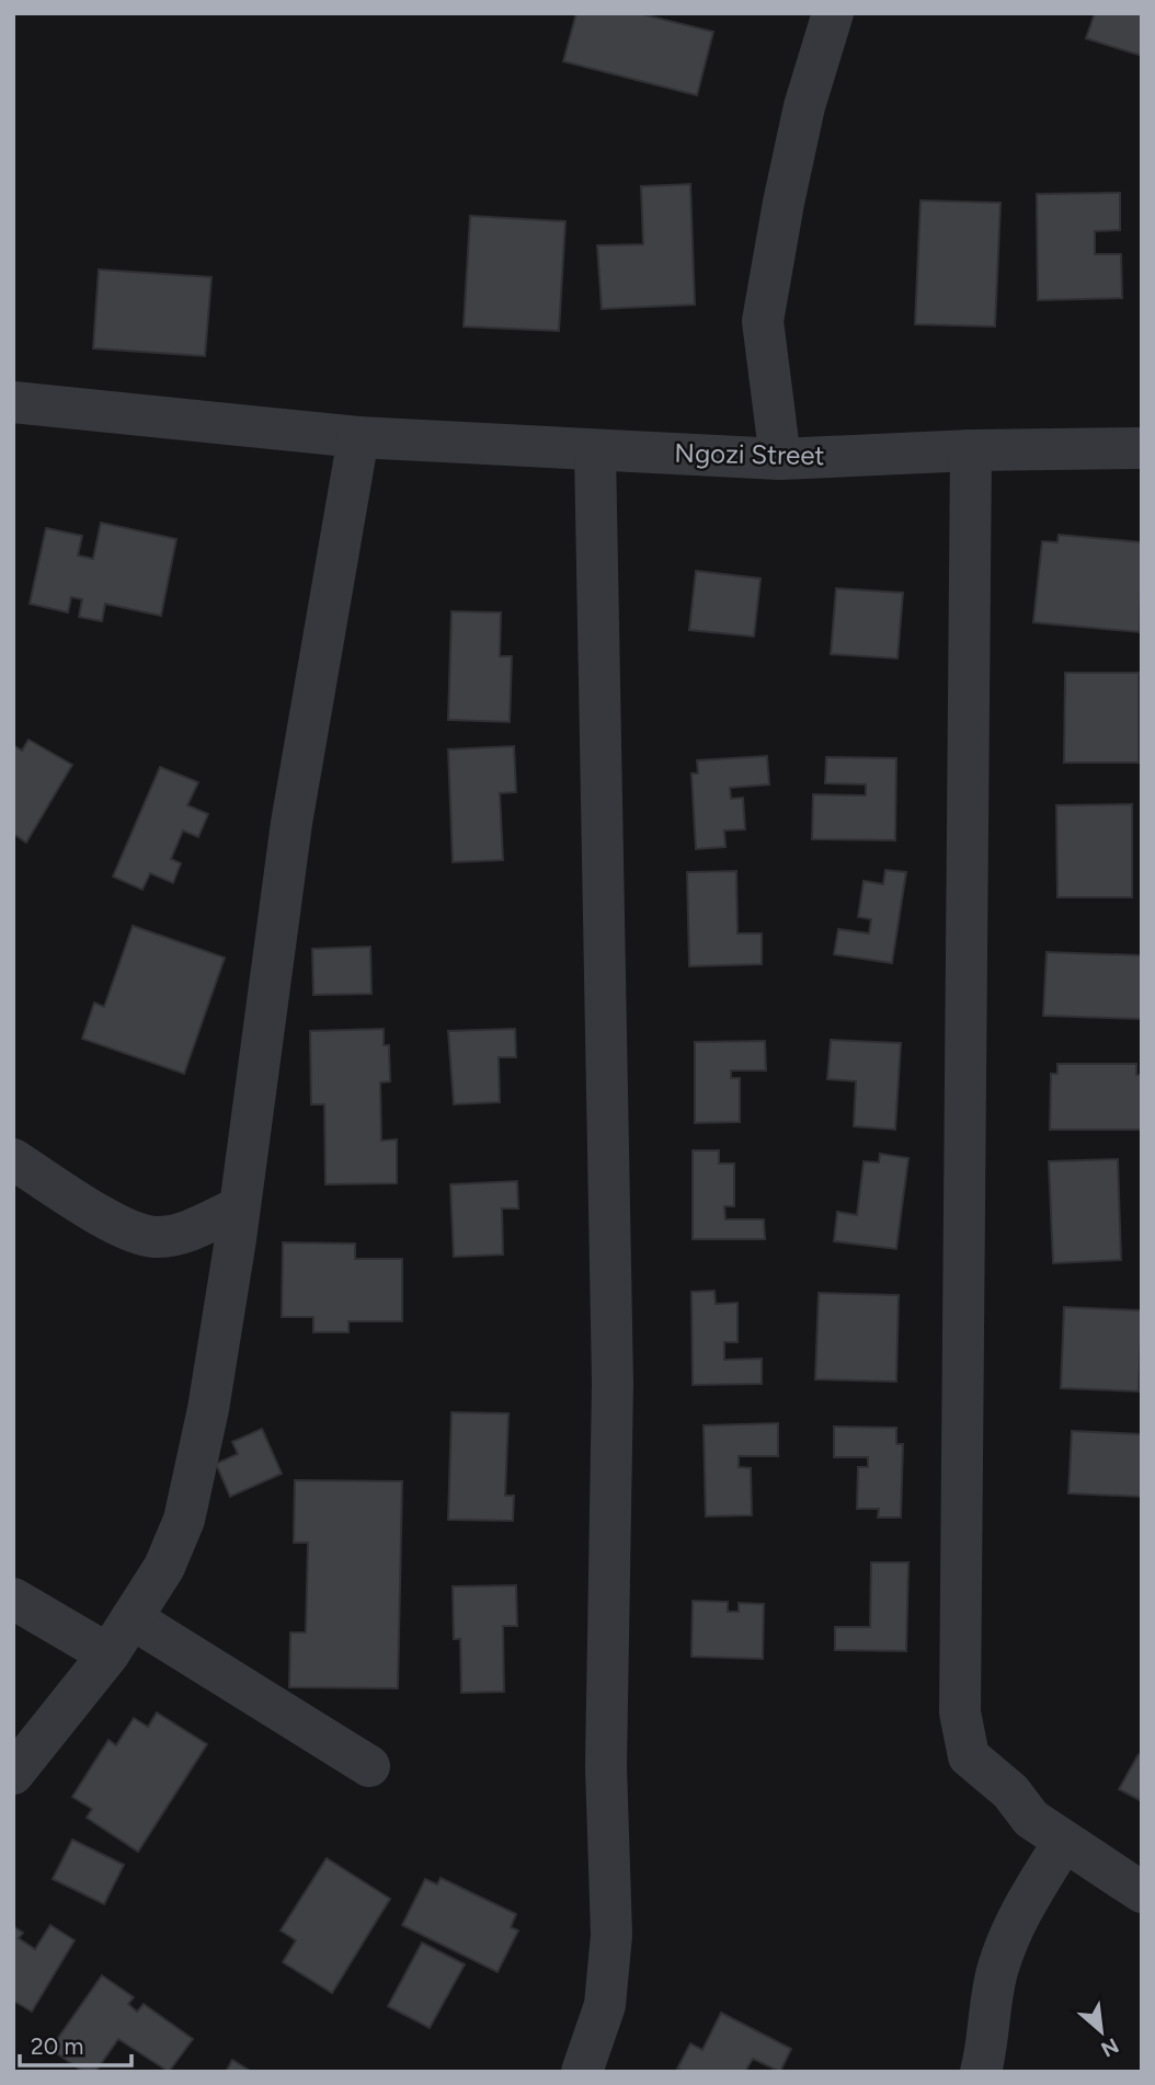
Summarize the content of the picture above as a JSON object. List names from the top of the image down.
{
  "streets": {
    "street": ["Ngozi Street"]
  },
  "scale_bar": "20 m",
  "north": "bottom right"
}
